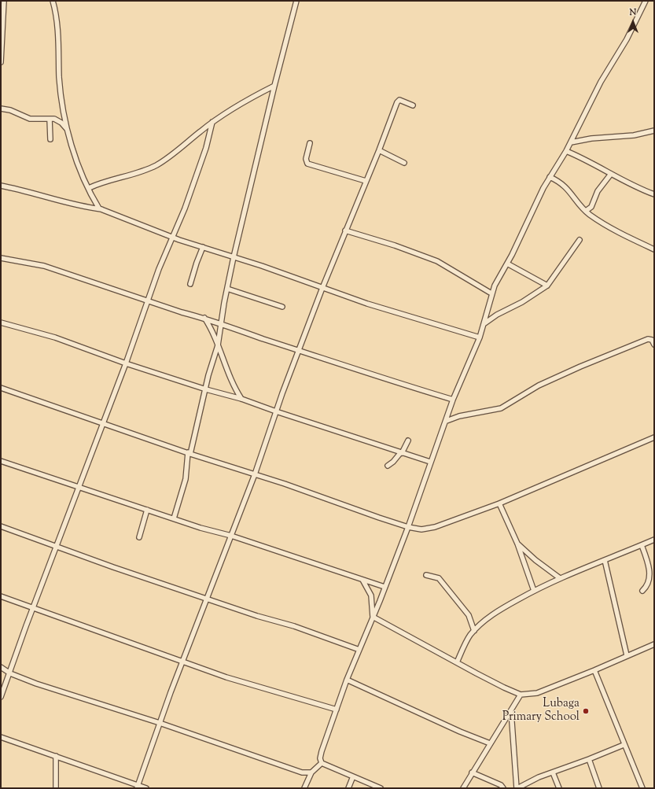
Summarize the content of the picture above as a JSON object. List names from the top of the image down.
{
  "places": ["Lubaga Primary School"],
  "north": "top"
}
